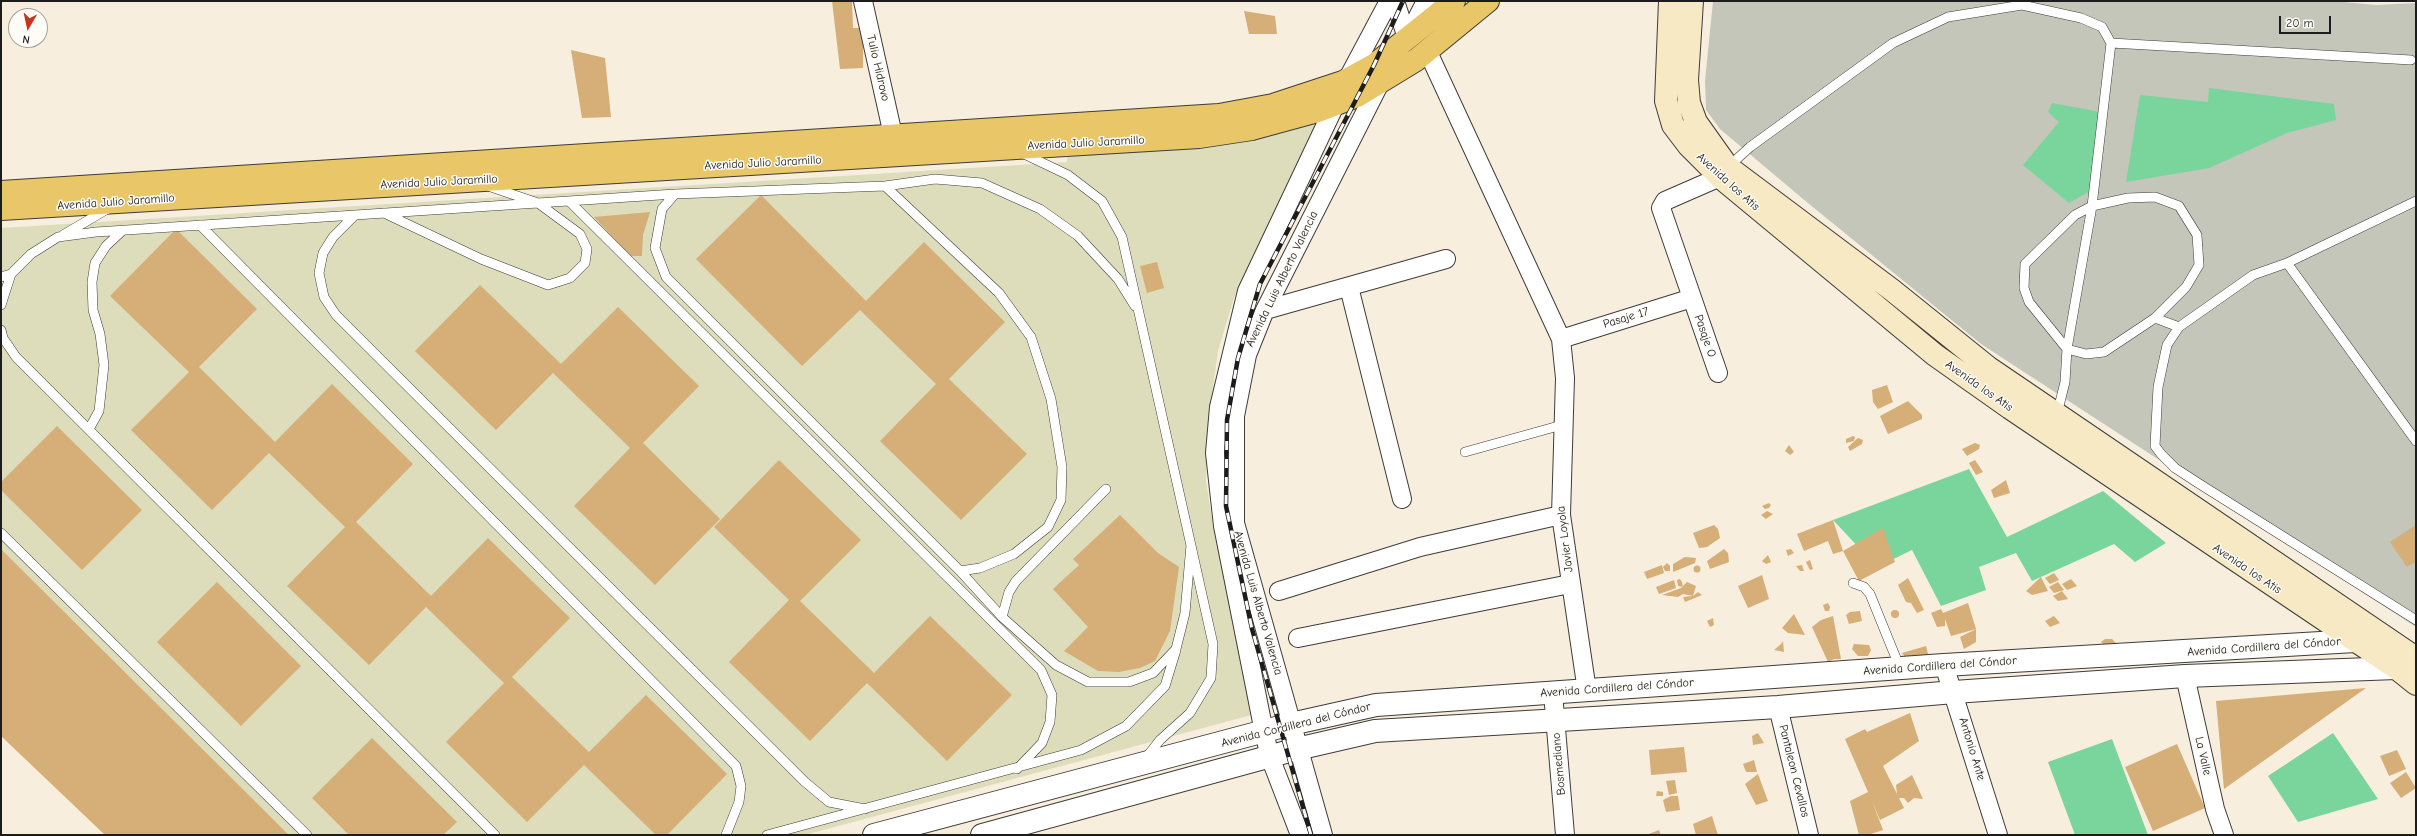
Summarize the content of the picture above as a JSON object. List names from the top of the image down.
{
  "streets": {
    "main road": ["Avenida Julio Jaramillo", "Avenida los Atis"],
    "street": [
      "Tulio Hidrovo",
      "Avenida Luis Alberto Valencia",
      "Pasaje 17",
      "Pasaje O",
      "Javier Loyola",
      "Avenida Cordillera del Cóndor",
      "Antonio Ante",
      "La Valle",
      "Bosmediano",
      "Pantaleon Cevallos"
    ]
  },
  "crossings": [
    ["Tulio Hidrovo", "Avenida Julio Jaramillo"],
    ["Avenida Julio Jaramillo", "Avenida Luis Alberto Valencia"],
    ["Avenida Julio Jaramillo", "Javier Loyola"],
    ["Avenida los Atis", "Pasaje O"],
    ["Avenida los Atis", "Avenida Cordillera del Cóndor"],
    ["Avenida Luis Alberto Valencia", "Avenida Cordillera del Cóndor"],
    ["Pasaje 17", "Pasaje O"],
    ["Pasaje 17", "Javier Loyola"],
    ["Javier Loyola", "Avenida Cordillera del Cóndor"],
    ["Avenida Cordillera del Cóndor", "Antonio Ante"],
    ["Avenida Cordillera del Cóndor", "La Valle"],
    ["Avenida Cordillera del Cóndor", "Bosmediano"],
    ["Avenida Cordillera del Cóndor", "Pantaleon Cevallos"]
  ],
  "scale_bar": "20 m",
  "north": "bottom"
}
